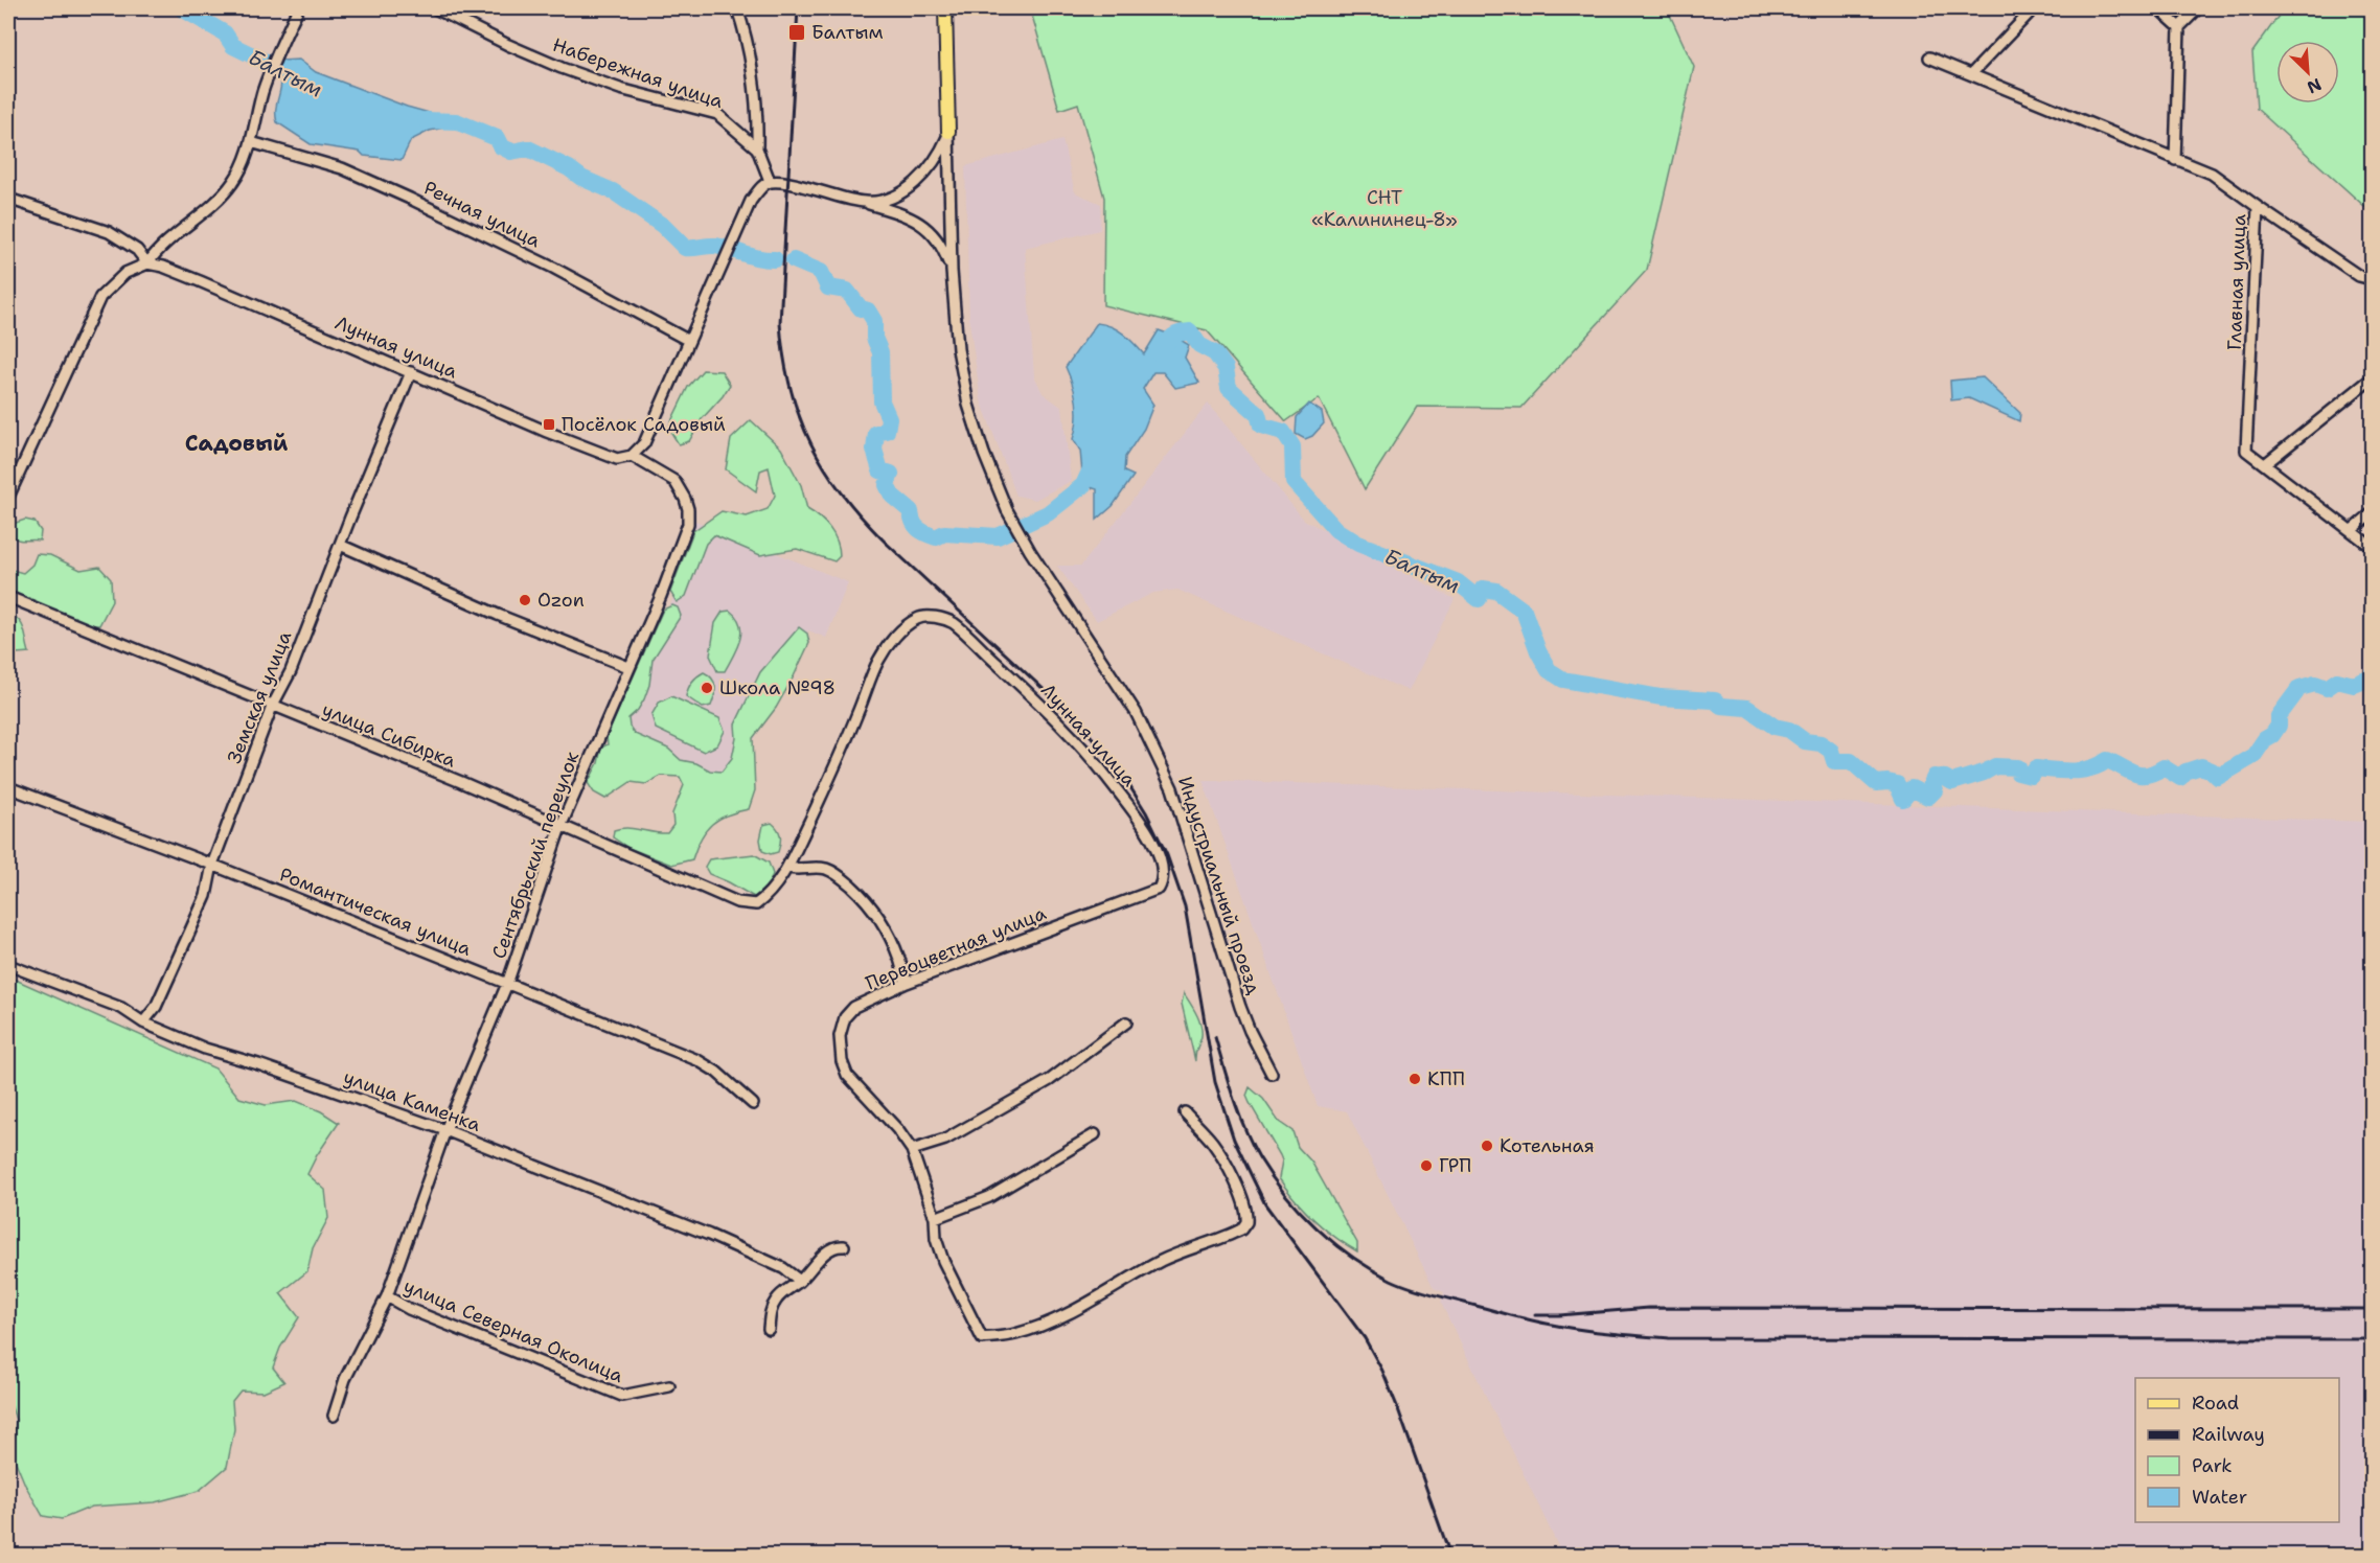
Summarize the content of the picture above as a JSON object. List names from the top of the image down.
{
  "streets": {
    "street": [
      "Набережная улица",
      "Речная улица",
      "Главная улица",
      "Лунная улица",
      "Земская улица",
      "улица Сибирка",
      "Сентябрьский переулок",
      "Индустриальный проезд",
      "Романтическая улица",
      "Первоцветная улица",
      "улица Каменка",
      "улица Северная Околица"
    ]
  },
  "crossings": [
    ["Лунная улица", "Земская улица"],
    ["Лунная улица", "улица Сибирка"],
    ["Лунная улица", "Сентябрьский переулок"],
    ["Лунная улица", "Первоцветная улица"],
    ["Земская улица", "улица Сибирка"],
    ["Земская улица", "Романтическая улица"],
    ["Земская улица", "улица Каменка"],
    ["улица Сибирка", "Сентябрьский переулок"],
    ["Сентябрьский переулок", "Романтическая улица"],
    ["Сентябрьский переулок", "улица Каменка"],
    ["Сентябрьский переулок", "улица Северная Околица"]
  ],
  "districts": ["Садовый"],
  "water": ["Балтым"],
  "parks": ["СНТ «Калининец-8»"],
  "places": {
    "transit": ["Балтым", "Посёлок Садовый"],
    "other": [
      "Ozon",
      "Школа №98",
      "КПП",
      "Котельная",
      "ГРП"
    ]
  },
  "legend": [
    "Road",
    "Railway",
    "Park",
    "Water"
  ],
  "north": "bottom right"
}
